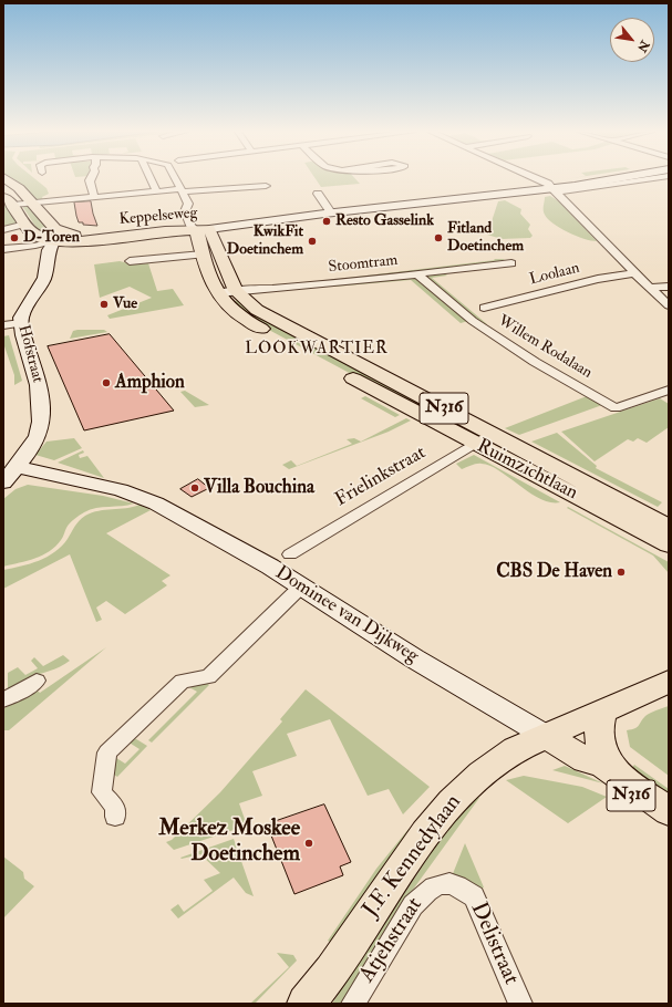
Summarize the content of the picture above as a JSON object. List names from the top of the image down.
{
  "streets": {
    "main road": [
      "Keppelseweg",
      "N316",
      "Ruimzichtlaan",
      "J.F. Kennedylaan"
    ],
    "street": [
      "Stoomtram",
      "Loolaan",
      "Willem Rodalaan",
      "Hofstraat",
      "Frielinkstraat",
      "Dominee van Dijkweg",
      "Atjehstraat",
      "Delistraat"
    ]
  },
  "crossings": [
    ["Keppelseweg", "Hofstraat"],
    ["Keppelseweg", "Ruimzichtlaan"],
    ["Stoomtram", "Willem Rodalaan"],
    ["Stoomtram", "Ruimzichtlaan"],
    ["Hofstraat", "Dominee van Dijkweg"],
    ["N316", "Dominee van Dijkweg"],
    ["N316", "J.F. Kennedylaan"],
    ["Ruimzichtlaan", "Frielinkstraat"],
    ["Dominee van Dijkweg", "J.F. Kennedylaan"],
    ["Atjehstraat", "Delistraat"]
  ],
  "districts": ["LOOKWARTIER"],
  "places": [
    "Resto Gasselink",
    "D-Toren",
    "Fitland Doetinchem",
    "KwikFit Doetinchem",
    "Vue",
    "Amphion",
    "Villa Bouchina",
    "CBS De Haven",
    "Merkez Moskee Doetinchem"
  ],
  "north": "bottom right"
}
